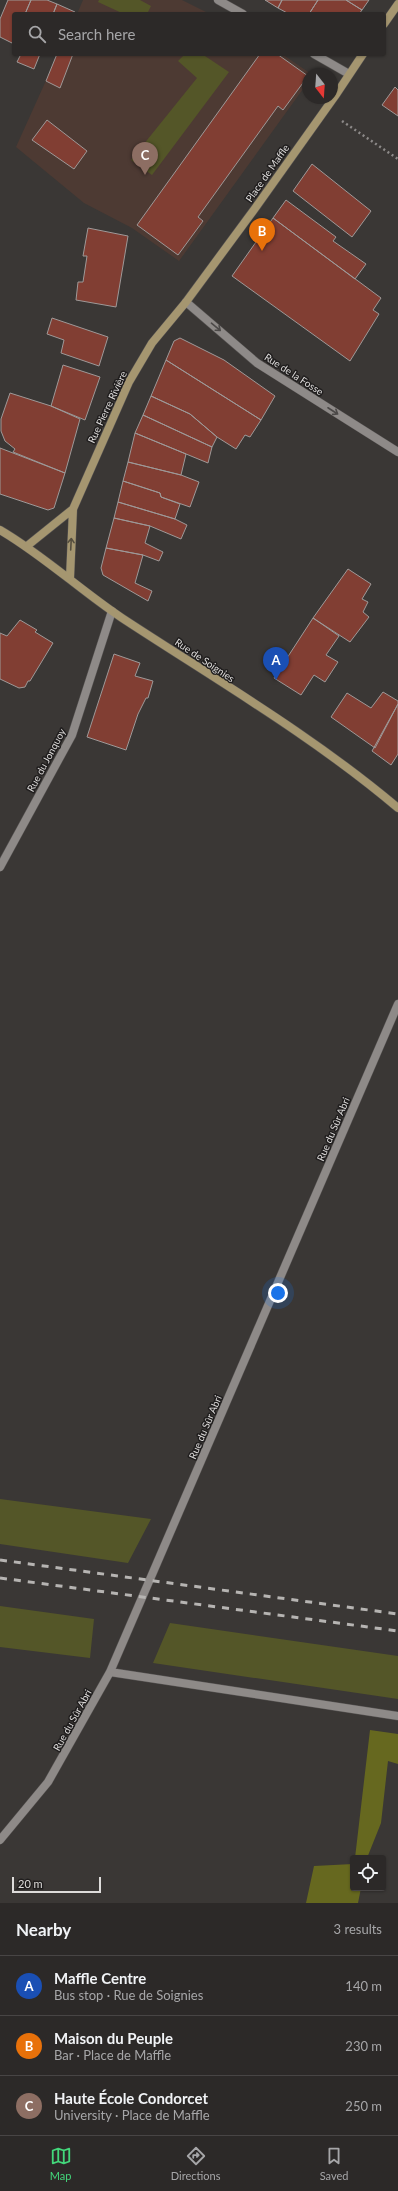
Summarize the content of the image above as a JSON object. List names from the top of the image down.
{
  "streets": {
    "street": [
      "Place de Maffle",
      "Rue de la Fosse",
      "Rue Pierre Rivière",
      "Rue de Soignies",
      "Rue du Jonquoy",
      "Rue du Sûr Abri"
    ]
  },
  "crossings": [
    ["Place de Maffle", "Rue de la Fosse"],
    ["Place de Maffle", "Rue Pierre Rivière"],
    ["Rue de la Fosse", "Rue Pierre Rivière"],
    ["Rue Pierre Rivière", "Rue de Soignies"],
    ["Rue de Soignies", "Rue du Jonquoy"]
  ],
  "one_way": ["Rue de la Fosse"],
  "scale_bar": "20 m",
  "north": "bottom",
  "page": {
    "search": "Search here",
    "pins": ["C", "B", "A"],
    "scale": "20 m",
    "heading": ["Nearby", "3 results"],
    "list": [
      {
        "mark": "A",
        "name": "Maffle Centre",
        "note": "Bus stop · Rue de Soignies",
        "value": "140 m"
      },
      {
        "mark": "B",
        "name": "Maison du Peuple",
        "note": "Bar · Place de Maffle",
        "value": "230 m"
      },
      {
        "mark": "C",
        "name": "Haute École Condorcet",
        "note": "University · Place de Maffle",
        "value": "250 m"
      }
    ],
    "nav": ["Map", "Directions", "Saved"]
  }
}
